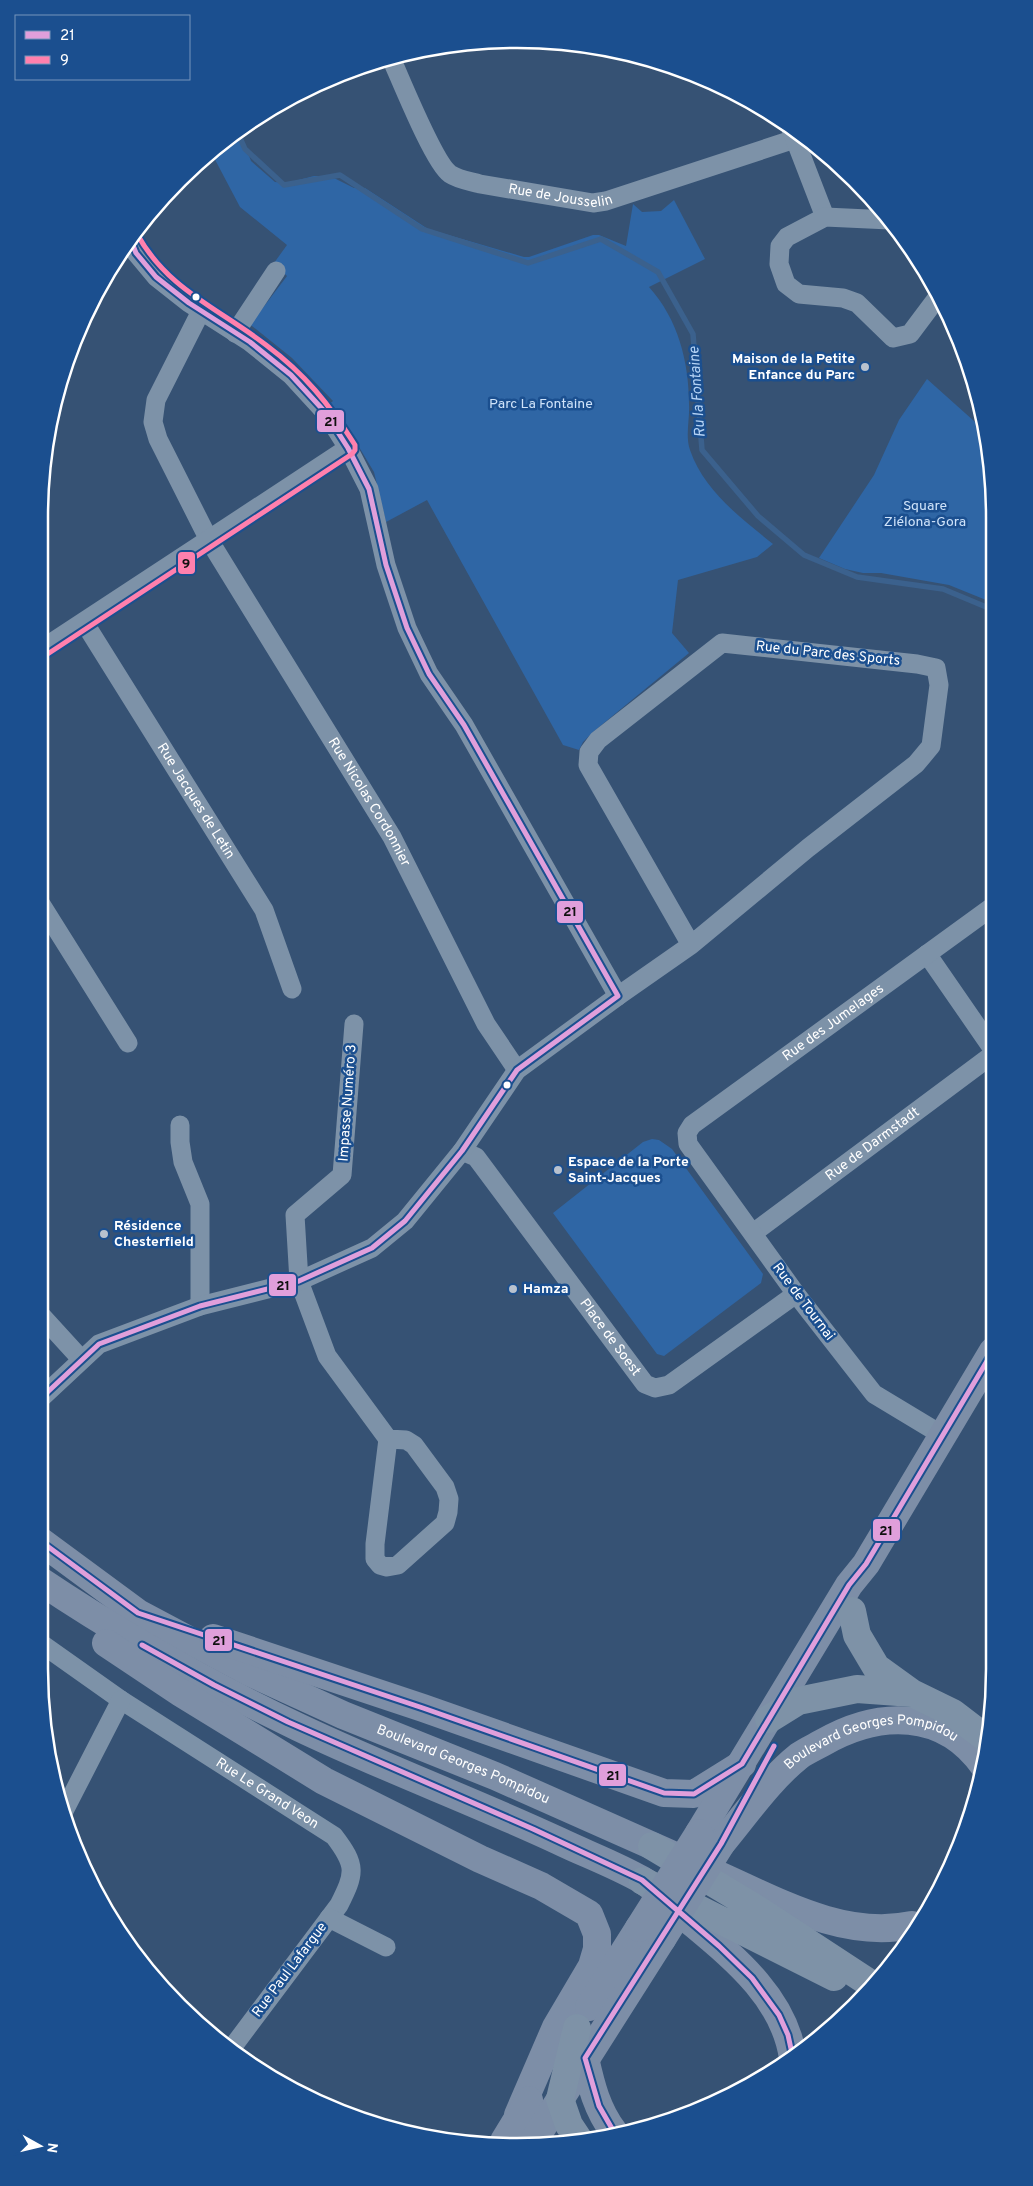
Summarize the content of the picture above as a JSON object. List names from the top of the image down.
{
  "streets": {
    "main road": ["Boulevard Georges Pompidou"],
    "street": [
      "Rue de Jousselin",
      "Rue du Parc des Sports",
      "Rue Jacques de Letin",
      "Rue Nicolas Cordonnier",
      "Rue des Jumelages",
      "Impasse Numéro 3",
      "Rue de Darmstadt",
      "Rue de Tournai",
      "Place de Soest",
      "Rue Le Grand Veon",
      "Rue Paul Lafargue"
    ]
  },
  "crossings": [
    ["Rue des Jumelages", "Rue de Tournai"],
    ["Rue de Darmstadt", "Rue de Tournai"],
    ["Rue de Tournai", "Place de Soest"],
    ["Rue Le Grand Veon", "Rue Paul Lafargue"]
  ],
  "water": ["Ru la Fontaine"],
  "parks": ["Parc La Fontaine", "Square Ziélona-Gora"],
  "places": [
    "Maison de la Petite Enfance du Parc",
    "Espace de la Porte Saint-Jacques",
    "Résidence Chesterfield",
    "Hamza"
  ],
  "lines": ["transit line 9", "transit line 21"],
  "legend": ["21", "9"],
  "north": "right"
}
